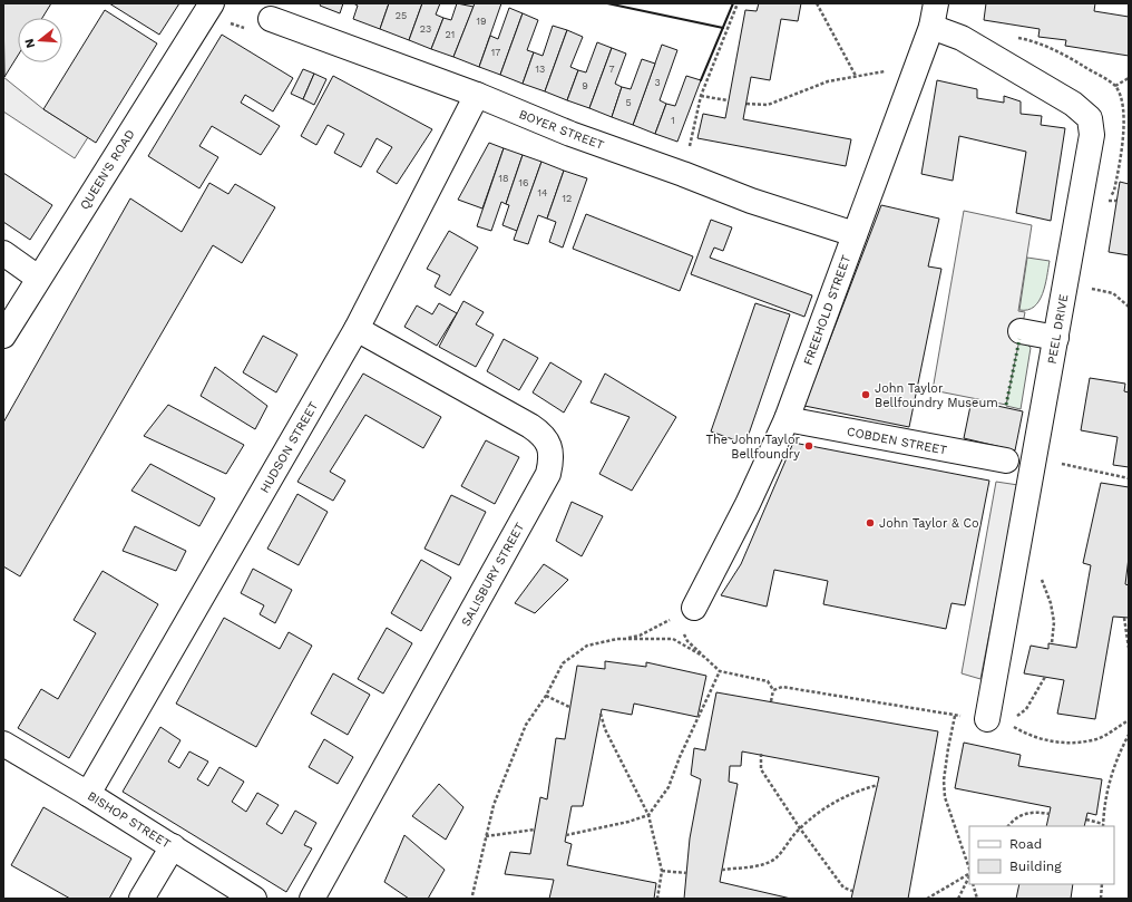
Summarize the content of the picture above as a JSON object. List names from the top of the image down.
{
  "streets": {
    "street": [
      "BOYER STREET",
      "QUEEN'S ROAD",
      "FREEHOLD STREET",
      "PEEL DRIVE",
      "COBDEN STREET",
      "HUDSON STREET",
      "SALISBURY STREET",
      "BISHOP STREET"
    ]
  },
  "crossings": [
    ["BOYER STREET", "FREEHOLD STREET"],
    ["BOYER STREET", "HUDSON STREET"],
    ["FREEHOLD STREET", "PEEL DRIVE"],
    ["FREEHOLD STREET", "COBDEN STREET"],
    ["HUDSON STREET", "SALISBURY STREET"],
    ["HUDSON STREET", "BISHOP STREET"]
  ],
  "places": ["John Taylor Bellfoundry Museum", "The John Taylor Bellfoundry", "John Taylor & Co"],
  "house_numbers": [
    "25",
    "19",
    "23",
    "21",
    "17",
    "13",
    "7",
    "3",
    "9",
    "5",
    "1",
    "18",
    "16",
    "14",
    "12"
  ],
  "legend": ["Road", "Building"],
  "north": "left"
}
